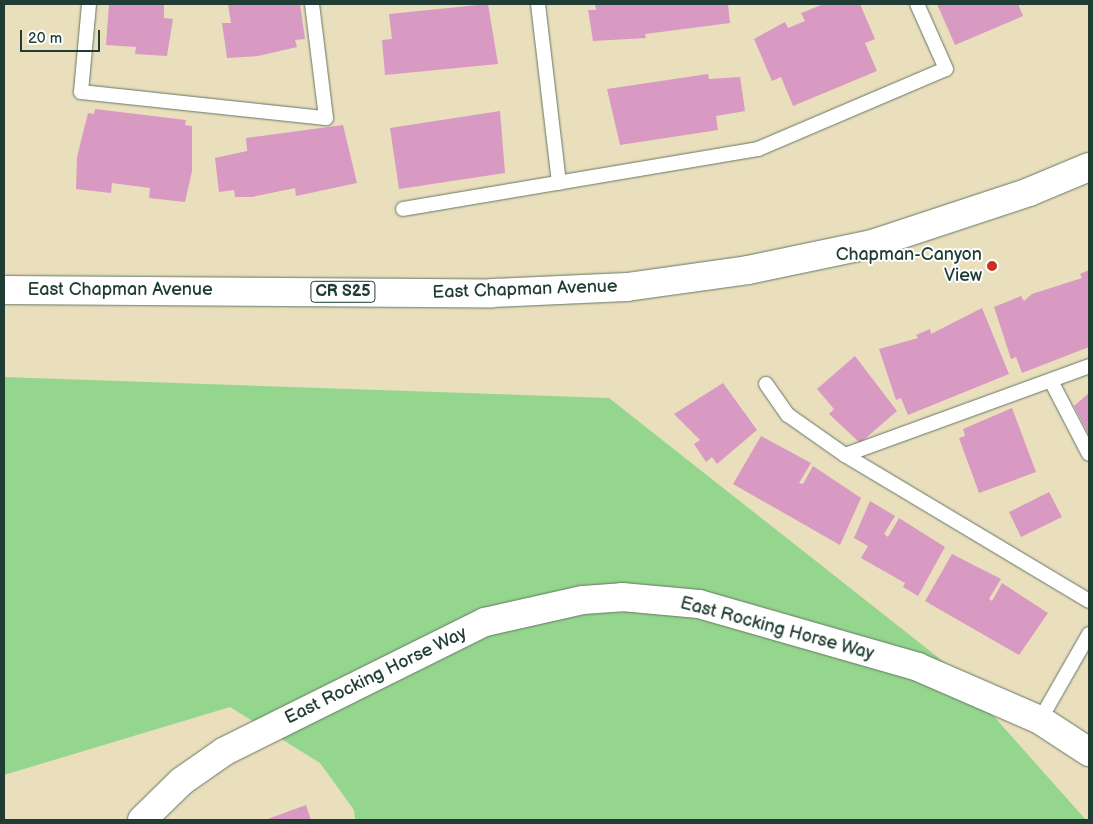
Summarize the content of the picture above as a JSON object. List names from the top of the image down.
{
  "streets": {
    "main road": ["East Chapman Avenue", "CR S25", "East Rocking Horse Way"]
  },
  "places": ["Chapman-Canyon View"],
  "scale_bar": "20 m"
}
